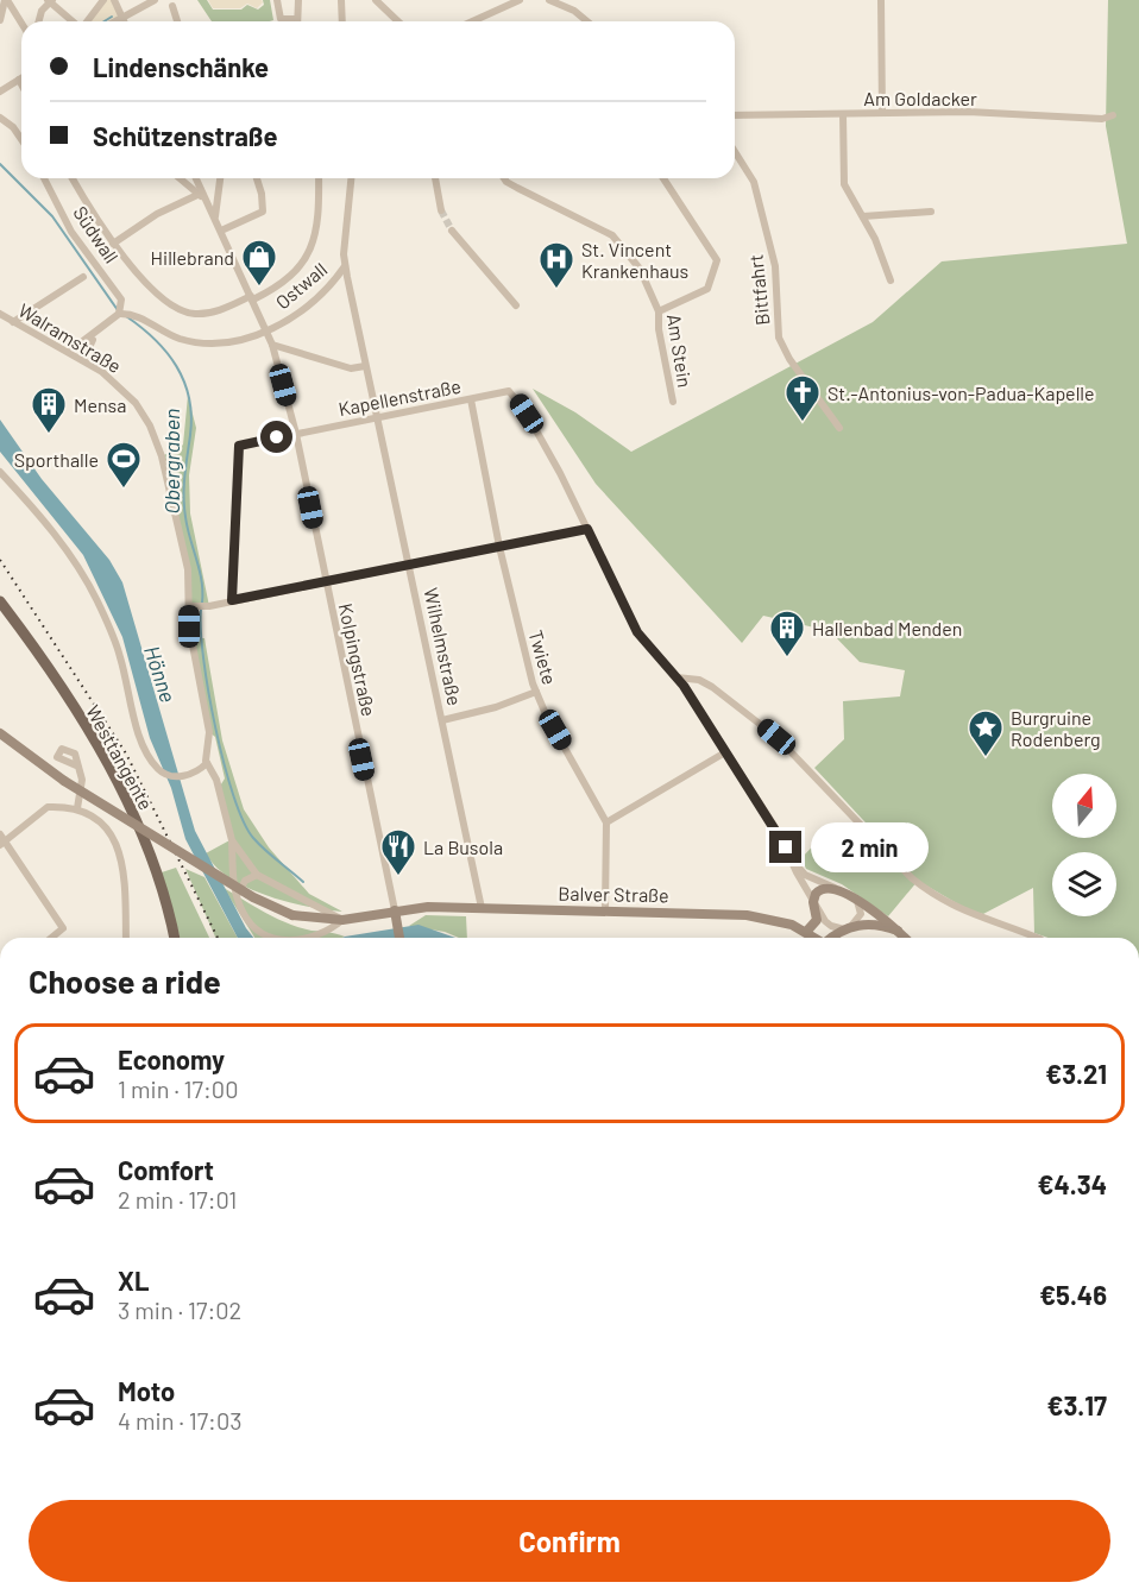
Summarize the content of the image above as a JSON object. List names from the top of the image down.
{
  "streets": {
    "main road": ["Westtangente"],
    "street": [
      "Am Goldacker",
      "Südwall",
      "Ostwall",
      "Bittfahrt",
      "Walramstraße",
      "Am Stein",
      "Kapellenstraße",
      "Wilhelmstraße",
      "Twiete",
      "Kolpingstraße",
      "Balver Straße"
    ]
  },
  "crossings": [
    ["Ostwall", "Wilhelmstraße"],
    ["Ostwall", "Kolpingstraße"],
    ["Walramstraße", "Balver Straße"],
    ["Kapellenstraße", "Wilhelmstraße"],
    ["Kapellenstraße", "Twiete"],
    ["Kapellenstraße", "Kolpingstraße"],
    ["Wilhelmstraße", "Balver Straße"],
    ["Twiete", "Balver Straße"],
    ["Kolpingstraße", "Balver Straße"]
  ],
  "water": ["Obergraben", "Hönne"],
  "places": {
    "shop": ["Hillebrand"],
    "hospital": ["St. Vincent Krankenhaus"],
    "church": ["St.-Antonius-von-Padua-Kapelle"],
    "building": ["Mensa", "Hallenbad Menden"],
    "sports": ["Sporthalle"],
    "place": ["Burgruine Rodenberg"],
    "restaurant": ["La Busola"]
  },
  "north": "top",
  "page": {
    "banner": ["Lindenschänke", "Schützenstraße"],
    "bubble": "2 min",
    "heading": "Choose a ride",
    "list": [
      {
        "name": "Economy",
        "note": "1 min · 17:00",
        "value": "€3.21"
      },
      {
        "name": "Comfort",
        "note": "2 min · 17:01",
        "value": "€4.34"
      },
      {
        "name": "XL",
        "note": "3 min · 17:02",
        "value": "€5.46"
      },
      {
        "name": "Moto",
        "note": "4 min · 17:03",
        "value": "€3.17"
      }
    ],
    "buttons": "Confirm"
  }
}
